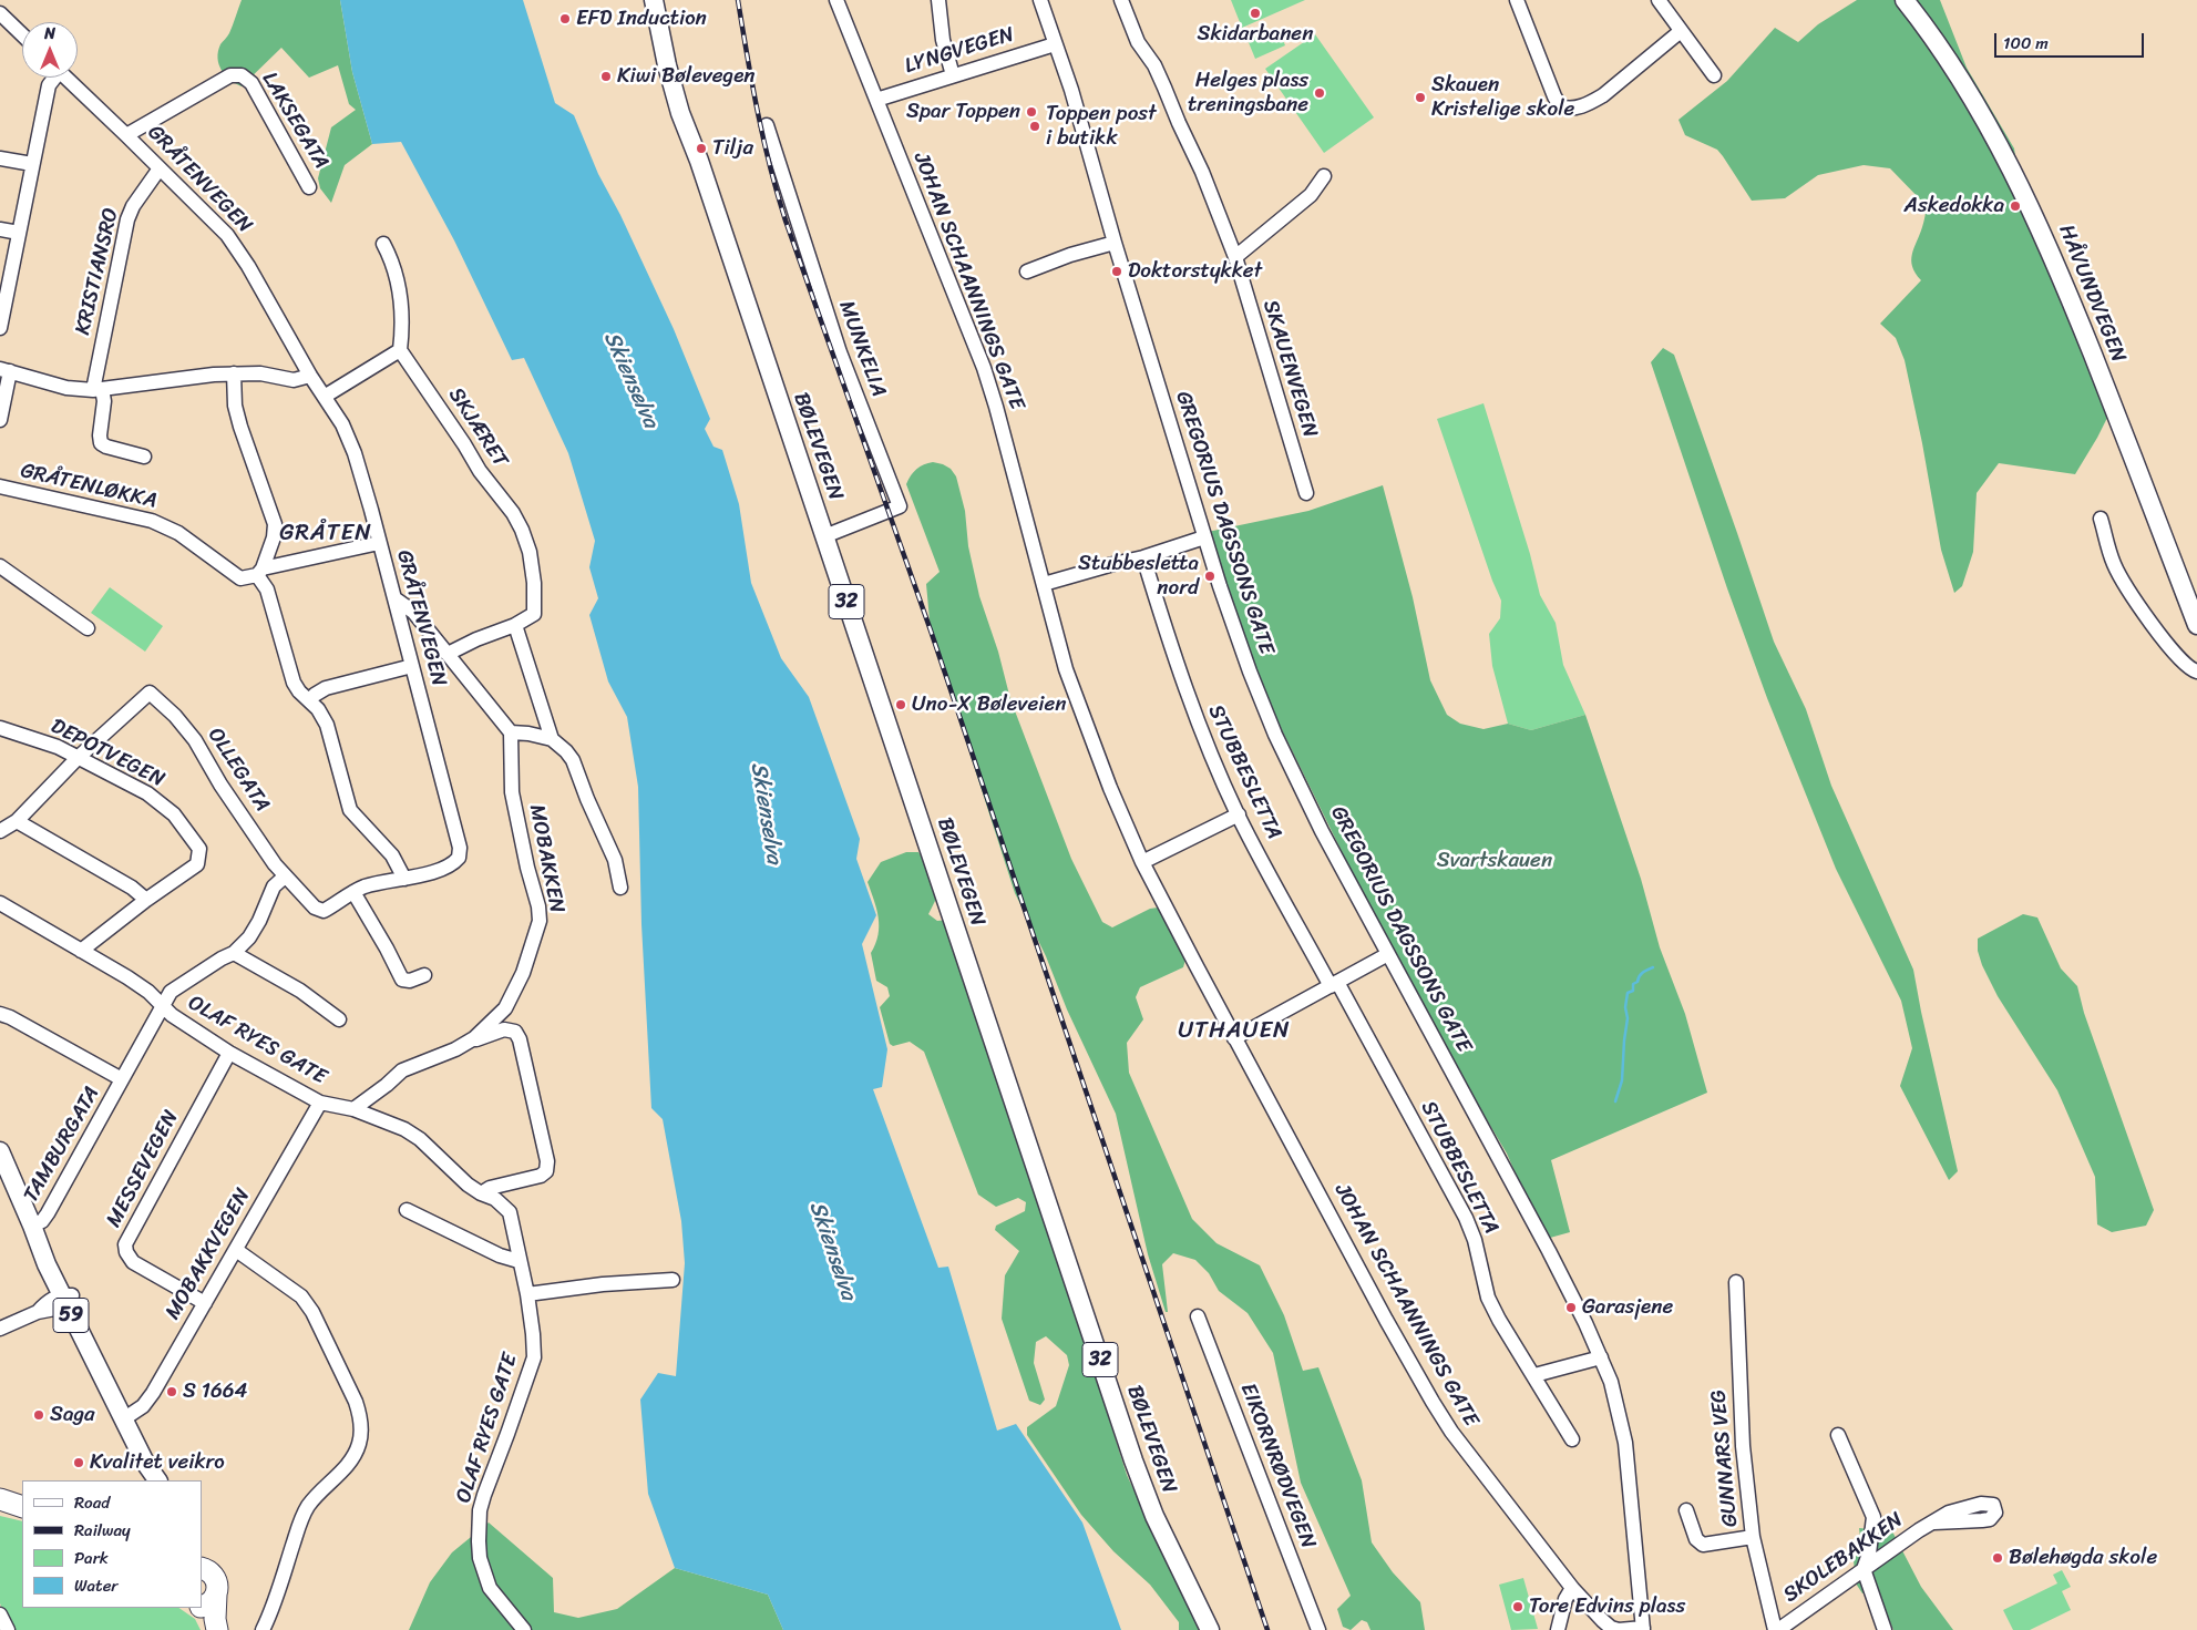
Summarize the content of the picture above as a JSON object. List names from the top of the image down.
{
  "streets": {
    "main road": [
      "HÅVUNDVEGEN",
      "BØLEVEGEN",
      "32",
      "59"
    ],
    "street": [
      "LYNGVEGEN",
      "LAKSEGATA",
      "GRÅTENVEGEN",
      "KRISTIANSRO",
      "JOHAN SCHAANNINGS GATE",
      "MUNKELIA",
      "SKAUENVEGEN",
      "SKJÆRET",
      "GRÅTENLØKKA",
      "GREGORIUS DAGSSONS GATE",
      "DEPOTVEGEN",
      "OLLEGATA",
      "STUBBESLETTA",
      "MOBAKKEN",
      "OLAF RYES GATE",
      "TAMBURGATA",
      "MESSEVEGEN",
      "MOBAKKVEGEN",
      "GUNNARS VEG",
      "EIKORNRØDVEGEN",
      "SKOLEBAKKEN"
    ]
  },
  "crossings": [
    ["LYNGVEGEN", "JOHAN SCHAANNINGS GATE"],
    ["LYNGVEGEN", "GREGORIUS DAGSSONS GATE"],
    ["LAKSEGATA", "GRÅTENVEGEN"],
    ["GRÅTENVEGEN", "KRISTIANSRO"],
    ["GRÅTENVEGEN", "GRÅTENLØKKA"],
    ["JOHAN SCHAANNINGS GATE", "GREGORIUS DAGSSONS GATE"],
    ["MUNKELIA", "BØLEVEGEN"],
    ["DEPOTVEGEN", "OLLEGATA"],
    ["DEPOTVEGEN", "OLAF RYES GATE"],
    ["OLLEGATA", "TAMBURGATA"],
    ["MOBAKKEN", "OLAF RYES GATE"],
    ["OLAF RYES GATE", "TAMBURGATA"],
    ["OLAF RYES GATE", "MESSEVEGEN"],
    ["OLAF RYES GATE", "MOBAKKVEGEN"],
    ["TAMBURGATA", "59"],
    ["MESSEVEGEN", "MOBAKKVEGEN"],
    ["MOBAKKVEGEN", "59"],
    ["GUNNARS VEG", "SKOLEBAKKEN"]
  ],
  "districts": ["GRÅTEN", "UTHAUEN"],
  "water": ["Skienselva"],
  "parks": ["Svartskauen"],
  "places": [
    "Skidarbanen",
    "EFD Induction",
    "Kiwi Bølevegen",
    "Helges plass treningsbane",
    "Skauen Kristelige skole",
    "Spar Toppen",
    "Toppen post i butikk",
    "Tilja",
    "Askedokka",
    "Doktorstykket",
    "Stubbesletta nord",
    "Uno-X Bøleveien",
    "Garasjene",
    "S 1664",
    "Saga",
    "Kvalitet veikro",
    "Bølehøgda skole",
    "Tore Edvins plass"
  ],
  "legend": [
    "Road",
    "Railway",
    "Park",
    "Water"
  ],
  "scale_bar": "100 m",
  "north": "top"
}
